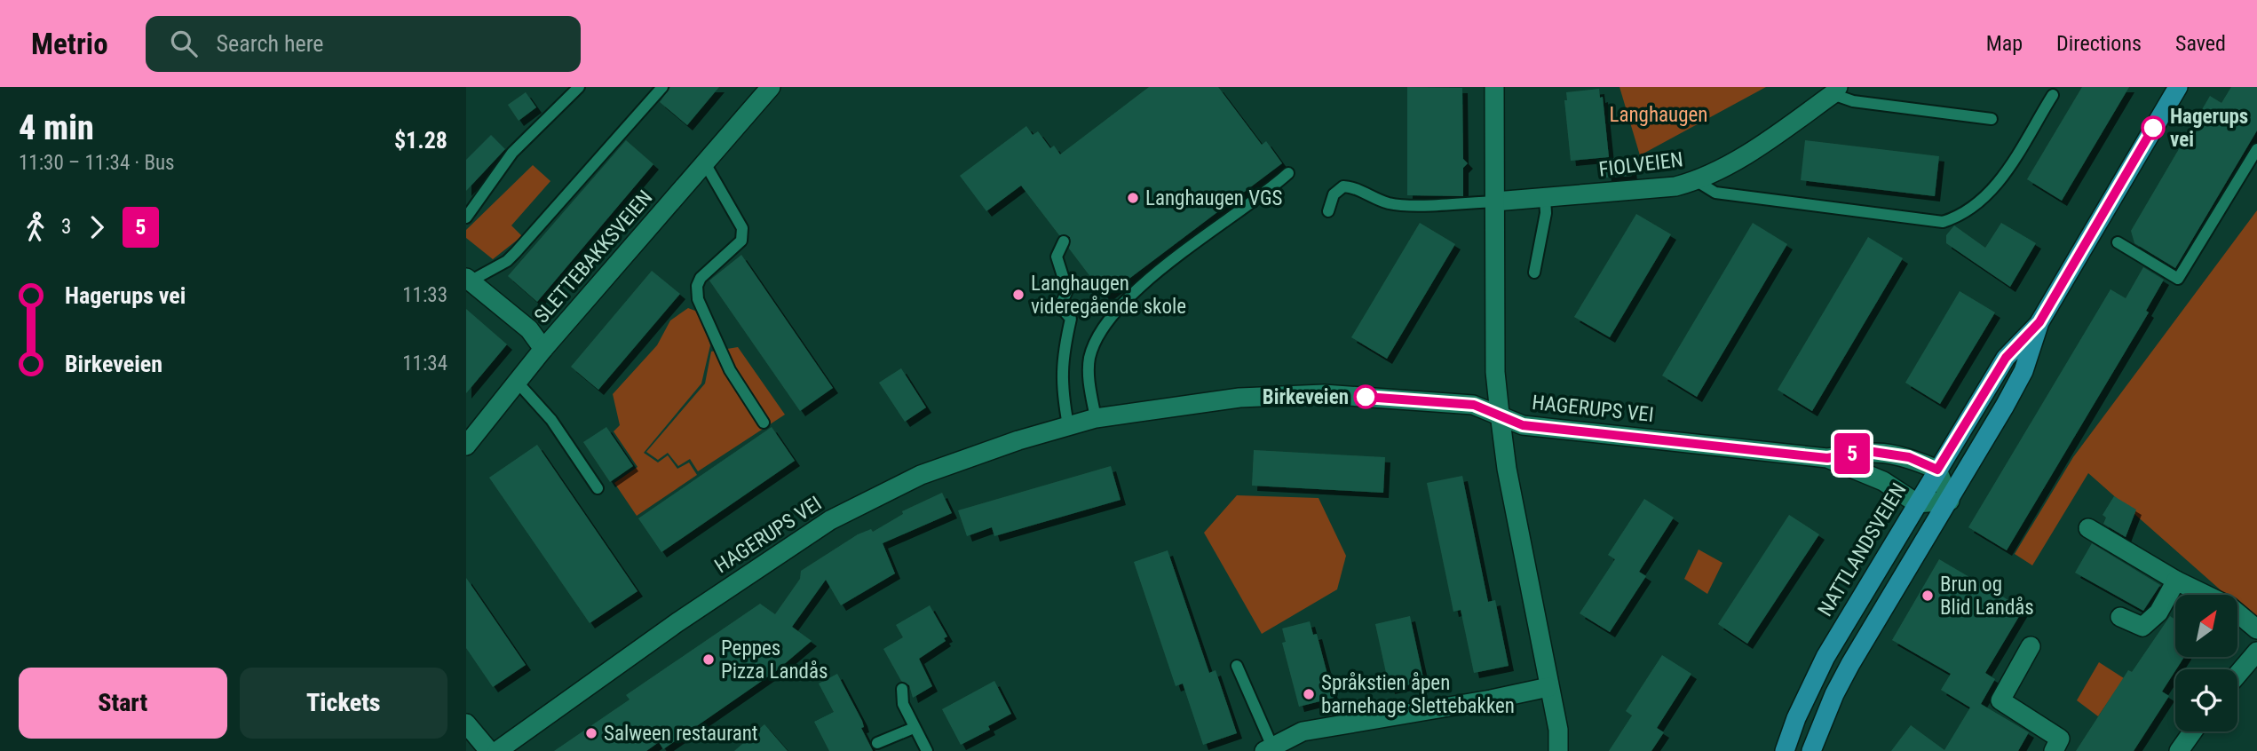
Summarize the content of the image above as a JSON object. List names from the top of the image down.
{
  "streets": {
    "main road": ["NATTLANDSVEIEN"],
    "street": ["FIOLVEIEN", "SLETTEBAKKSVEIEN", "HAGERUPS VEI"]
  },
  "crossings": [
    ["HAGERUPS VEI", "NATTLANDSVEIEN"]
  ],
  "parks": ["Langhaugen"],
  "places": [
    "Hagerups vei",
    "Langhaugen VGS",
    "Langhaugen videregående skole",
    "Birkeveien",
    "Brun og Blid Landås",
    "Peppes Pizza Landås",
    "Språkstien åpen barnehage Slettebakken",
    "Salween restaurant"
  ],
  "lines": ["bus line 5"],
  "north": "top right",
  "page": {
    "header": "Metrio",
    "search": "Search here",
    "nav": ["Map", "Directions", "Saved"],
    "heading": ["4 min", "11:30 – 11:34 · Bus", "$1.28"],
    "on_map": "5",
    "legs": ["3", "5"],
    "list": [
      {
        "name": "Hagerups vei",
        "value": "11:33"
      },
      {
        "name": "Birkeveien",
        "value": "11:34"
      }
    ],
    "buttons": ["Start", "Tickets"]
  }
}
